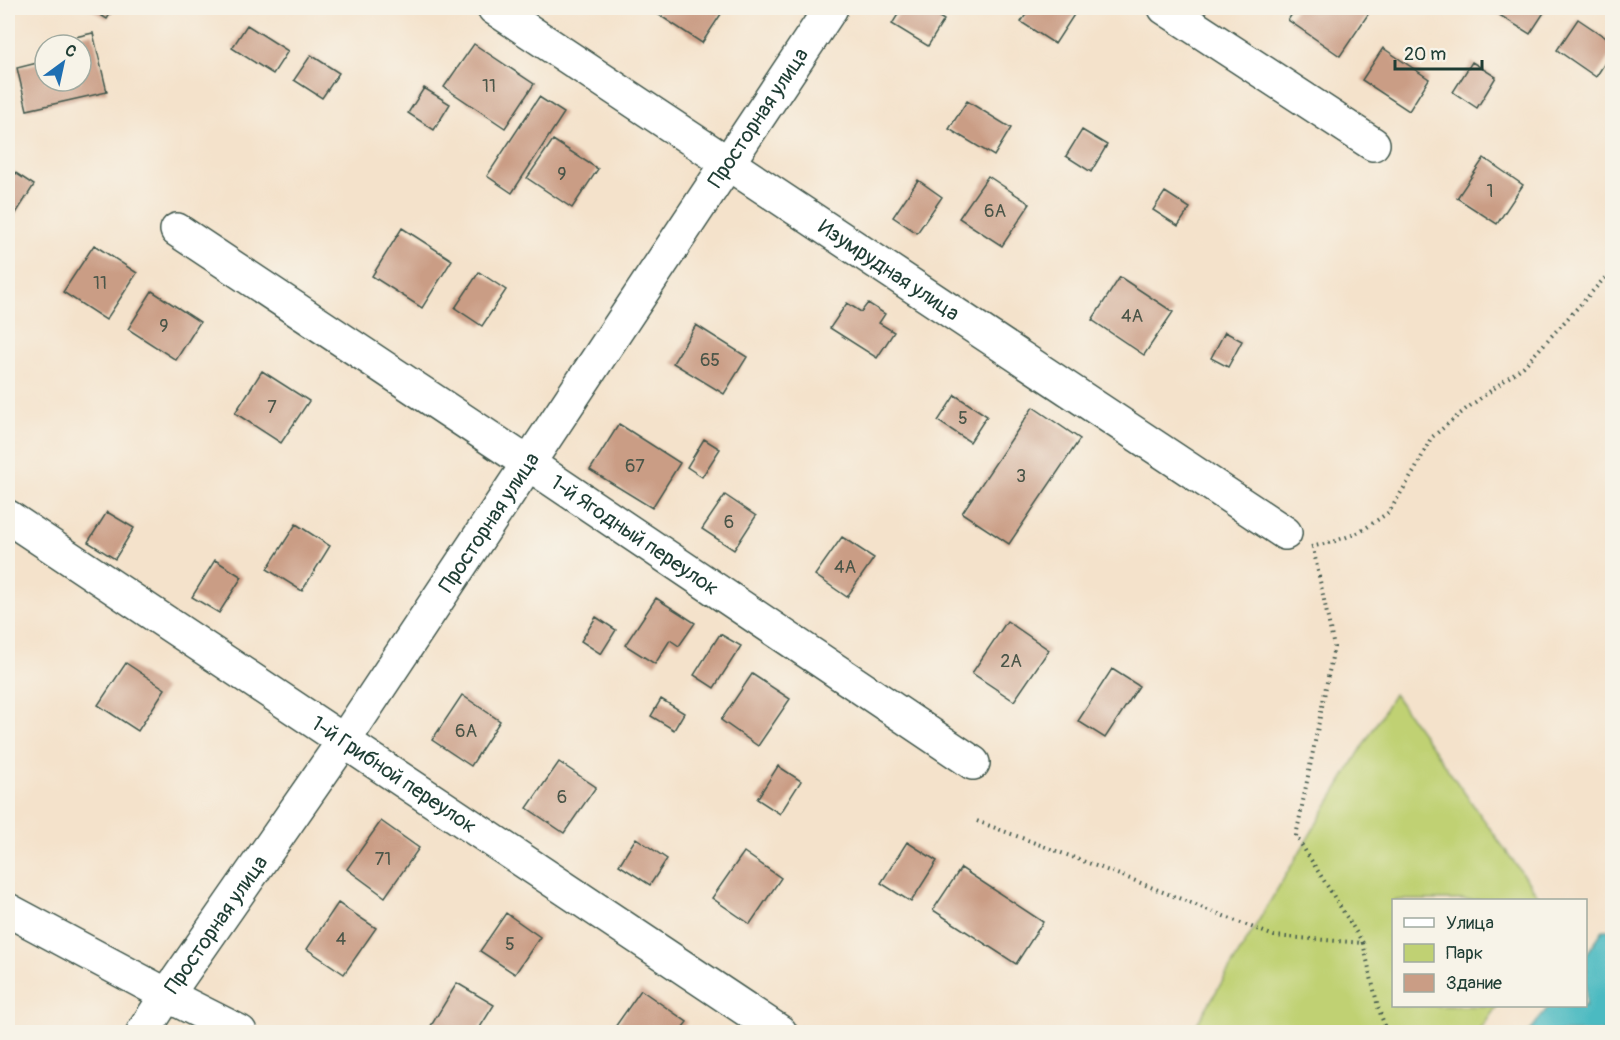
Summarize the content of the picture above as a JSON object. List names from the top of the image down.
{
  "streets": {
    "street": [
      "Просторная улица",
      "Изумрудная улица",
      "1-й Ягодный переулок",
      "1-й Грибной переулок"
    ]
  },
  "crossings": [
    ["Просторная улица", "Изумрудная улица"],
    ["Просторная улица", "1-й Ягодный переулок"],
    ["Просторная улица", "1-й Грибной переулок"]
  ],
  "house_numbers": [
    "11",
    "9",
    "1",
    "6А",
    "11",
    "4А",
    "9",
    "65",
    "7",
    "5",
    "67",
    "3",
    "6",
    "4А",
    "2А",
    "6А",
    "6",
    "71",
    "4",
    "5"
  ],
  "legend": ["Улица", "Парк", "Здание"],
  "scale_bar": "20 m",
  "north": "top right"
}
